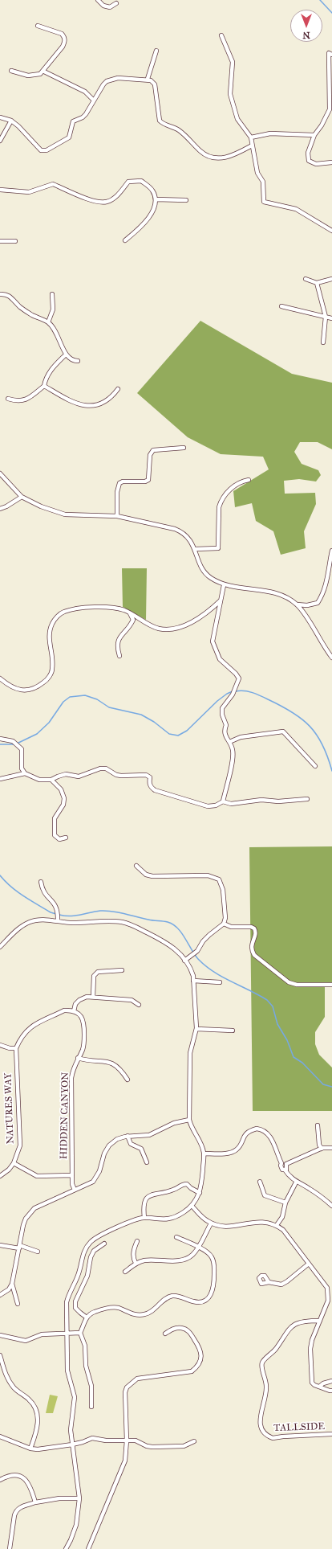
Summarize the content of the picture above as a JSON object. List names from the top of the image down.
{
  "streets": {
    "street": ["NATURES WAY", "HIDDEN CANYON", "TALLSIDE"]
  },
  "north": "bottom"
}
